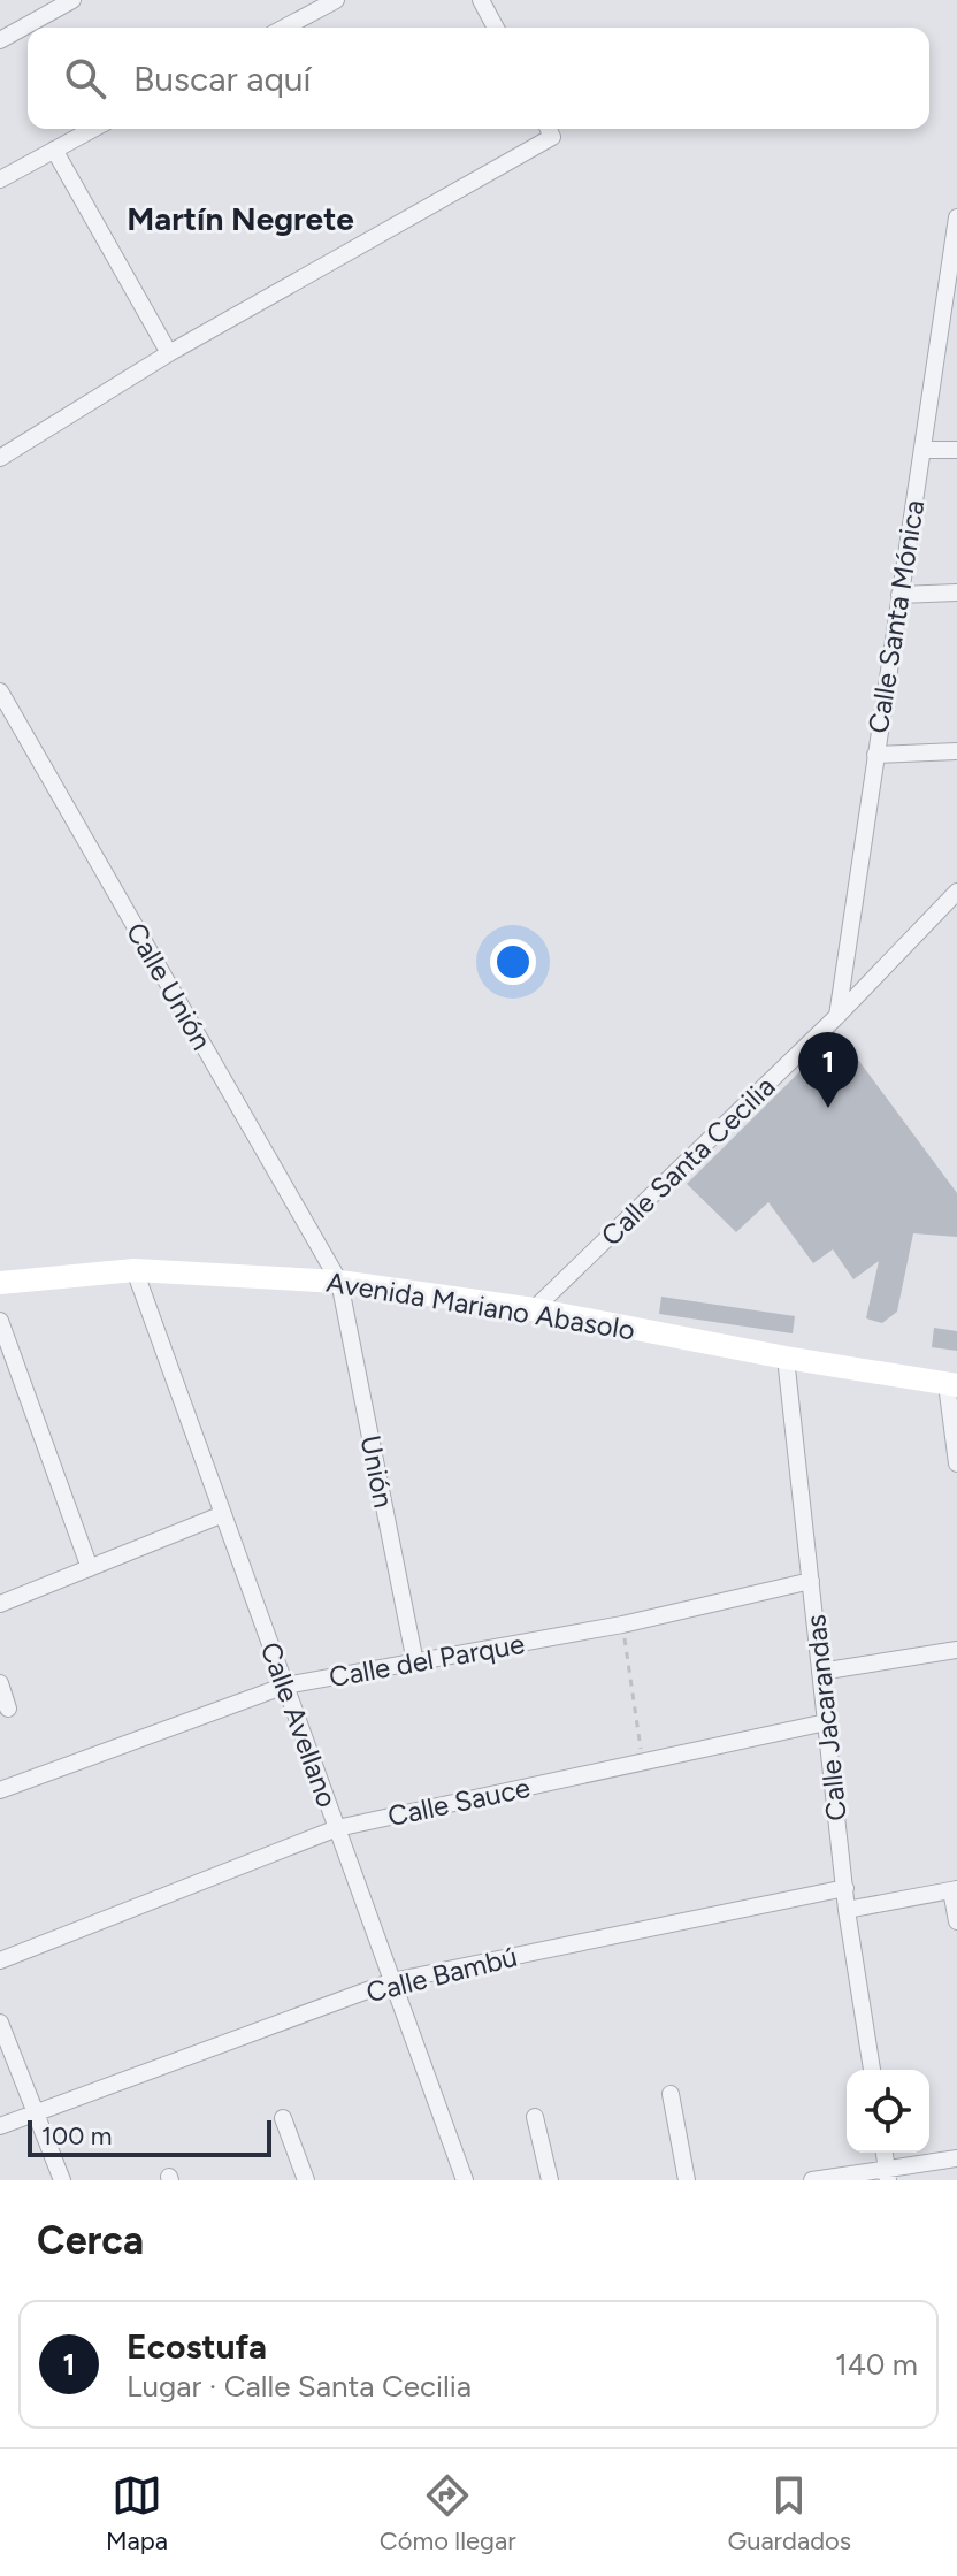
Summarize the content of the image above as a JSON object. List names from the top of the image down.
{
  "streets": {
    "street": [
      "Calle Santa Mónica",
      "Calle Unión",
      "Calle Santa Cecilia",
      "Avenida Mariano Abasolo",
      "Unión",
      "Calle del Parque",
      "Calle Jacarandas",
      "Calle Avellano",
      "Calle Sauce",
      "Calle Bambú"
    ]
  },
  "crossings": [
    ["Calle Santa Mónica", "Calle Santa Cecilia"],
    ["Calle Unión", "Avenida Mariano Abasolo"],
    ["Calle Unión", "Unión"],
    ["Calle Santa Cecilia", "Avenida Mariano Abasolo"],
    ["Avenida Mariano Abasolo", "Unión"],
    ["Avenida Mariano Abasolo", "Calle Jacarandas"],
    ["Avenida Mariano Abasolo", "Calle Avellano"],
    ["Unión", "Calle del Parque"],
    ["Calle del Parque", "Calle Jacarandas"],
    ["Calle del Parque", "Calle Avellano"],
    ["Calle Jacarandas", "Calle Sauce"],
    ["Calle Jacarandas", "Calle Bambú"],
    ["Calle Avellano", "Calle Sauce"],
    ["Calle Avellano", "Calle Bambú"]
  ],
  "districts": ["Martín Negrete"],
  "scale_bar": "100 m",
  "page": {
    "search": "Buscar aquí",
    "pins": "1",
    "scale": "100 m",
    "heading": "Cerca",
    "list": [
      {
        "mark": "1",
        "name": "Ecostufa",
        "note": "Lugar · Calle Santa Cecilia",
        "value": "140 m"
      }
    ],
    "nav": ["Mapa", "Cómo llegar", "Guardados"]
  }
}
